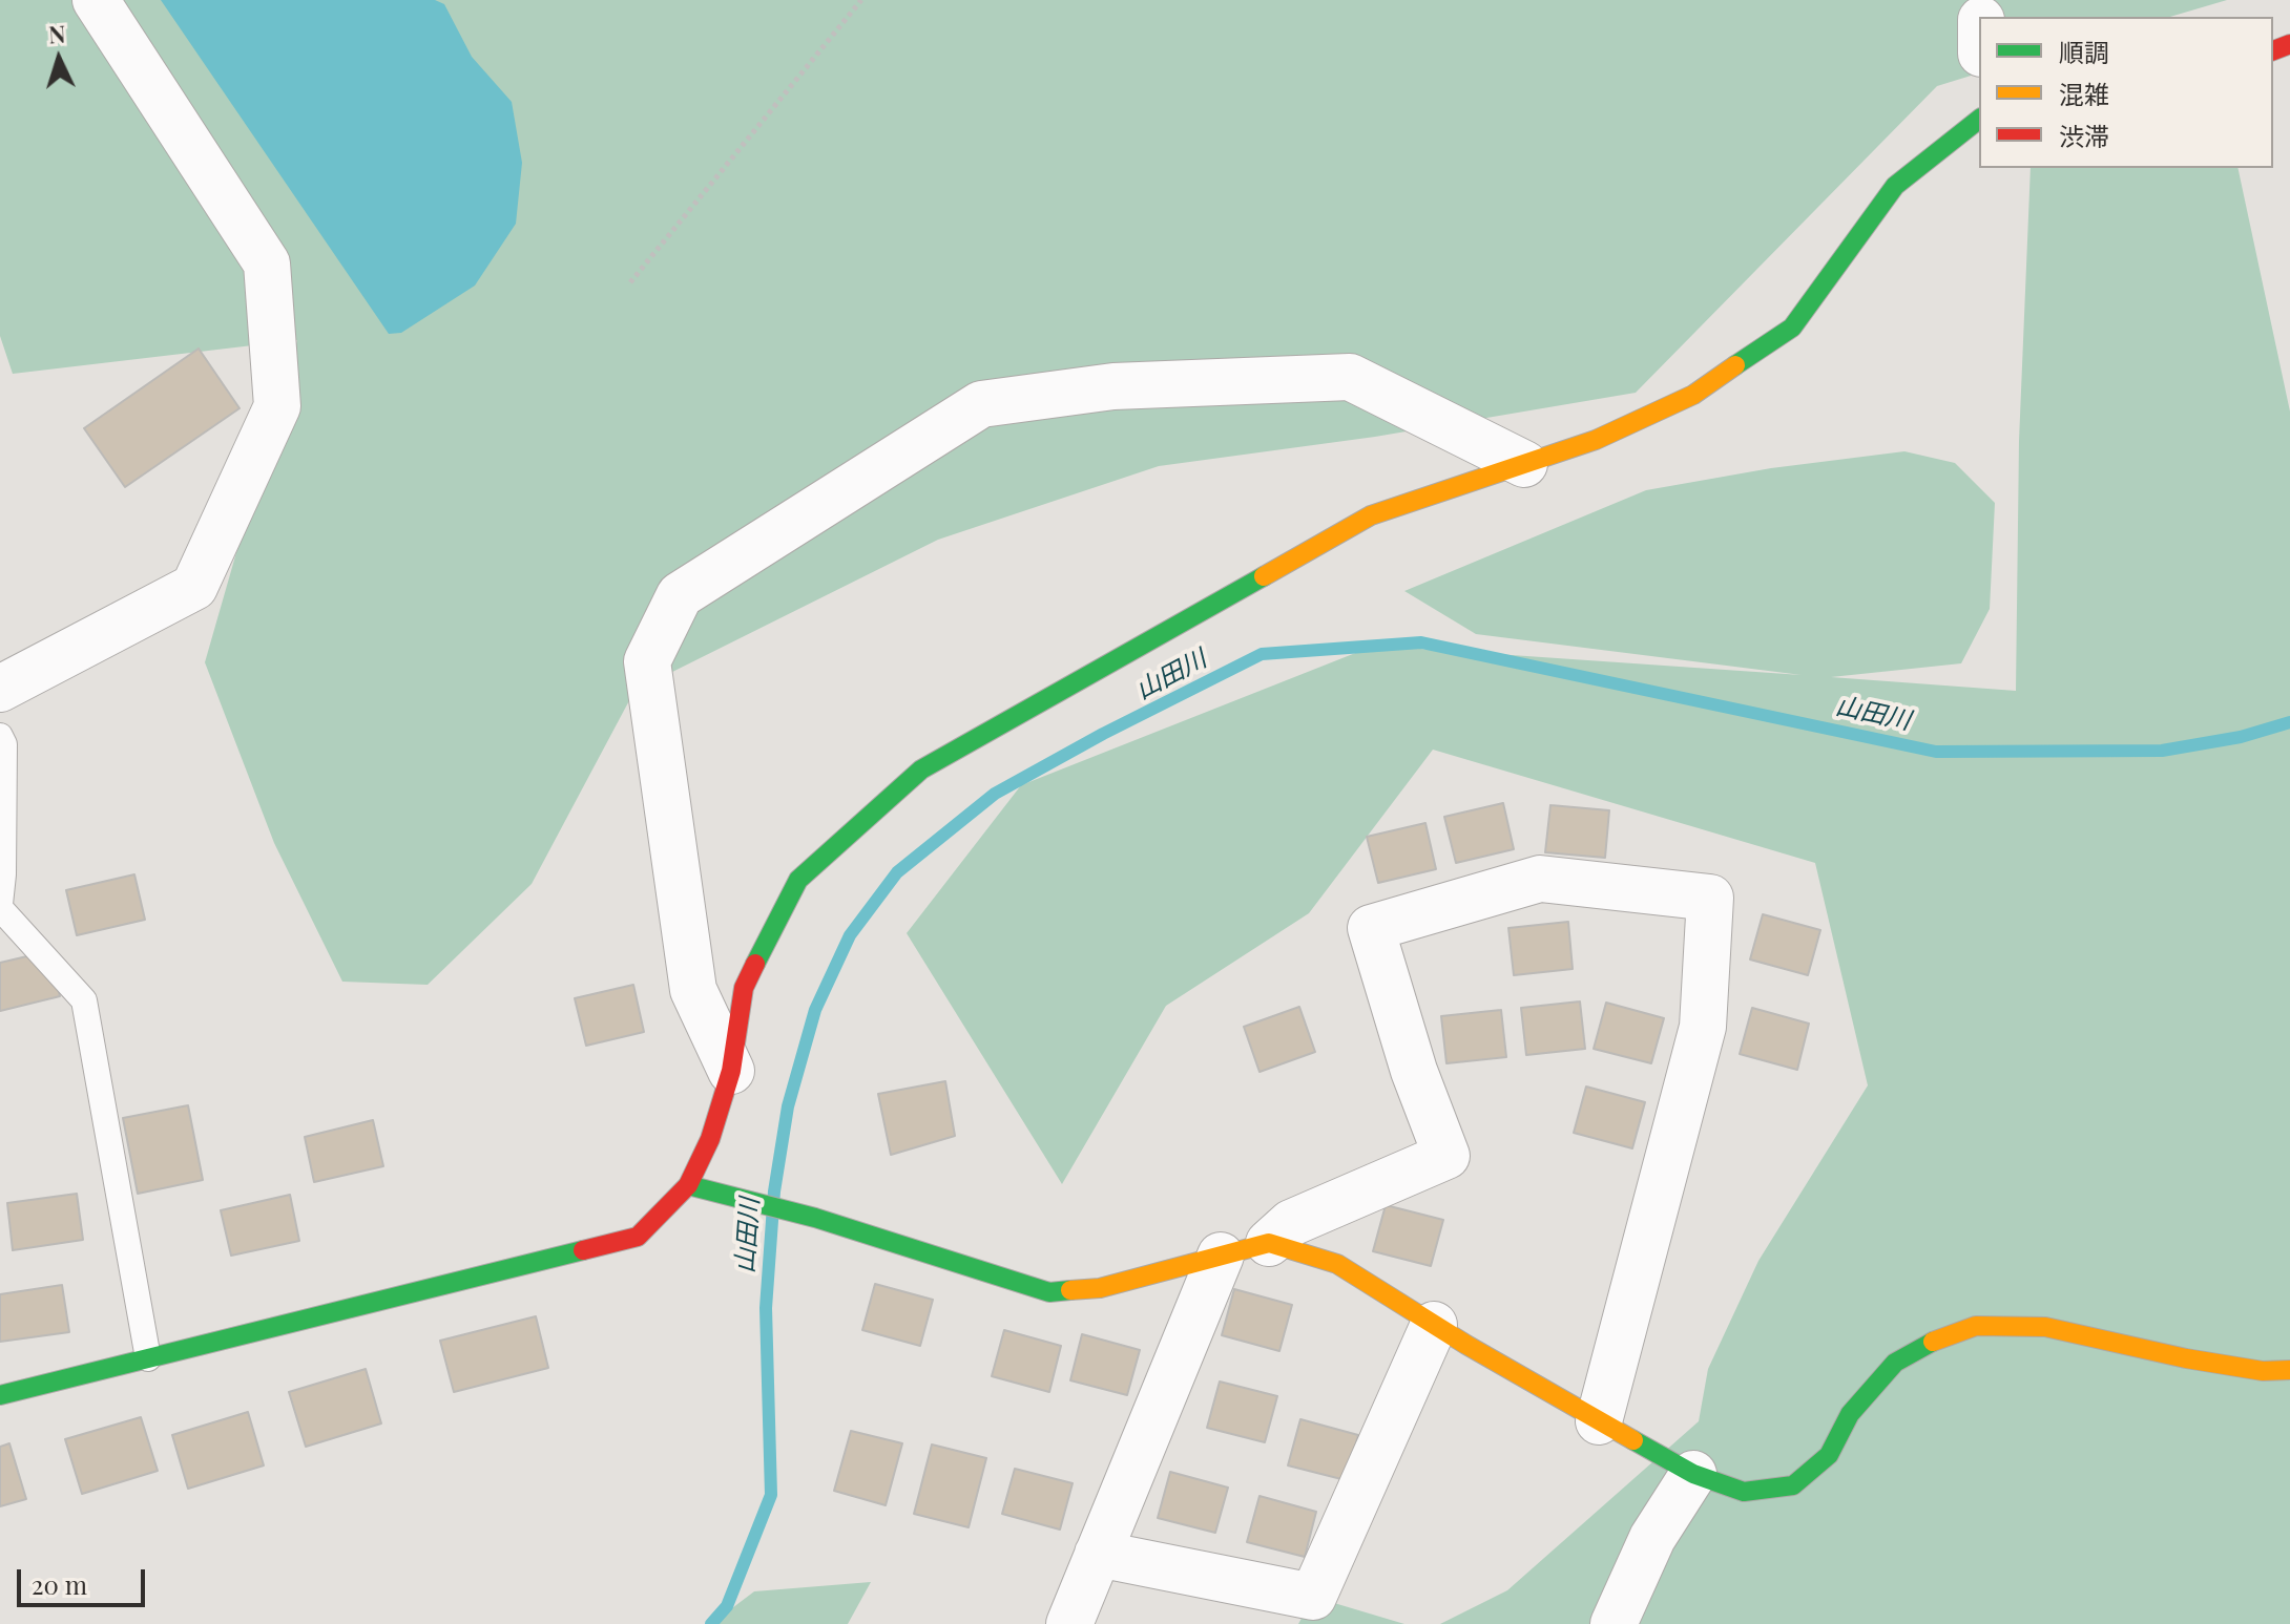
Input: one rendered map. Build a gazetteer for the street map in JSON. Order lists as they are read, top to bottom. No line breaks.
{"water":["山田川"],"legend":["順調","混雑","渋滞"],"scale_bar":"20 m","north":"top"}
